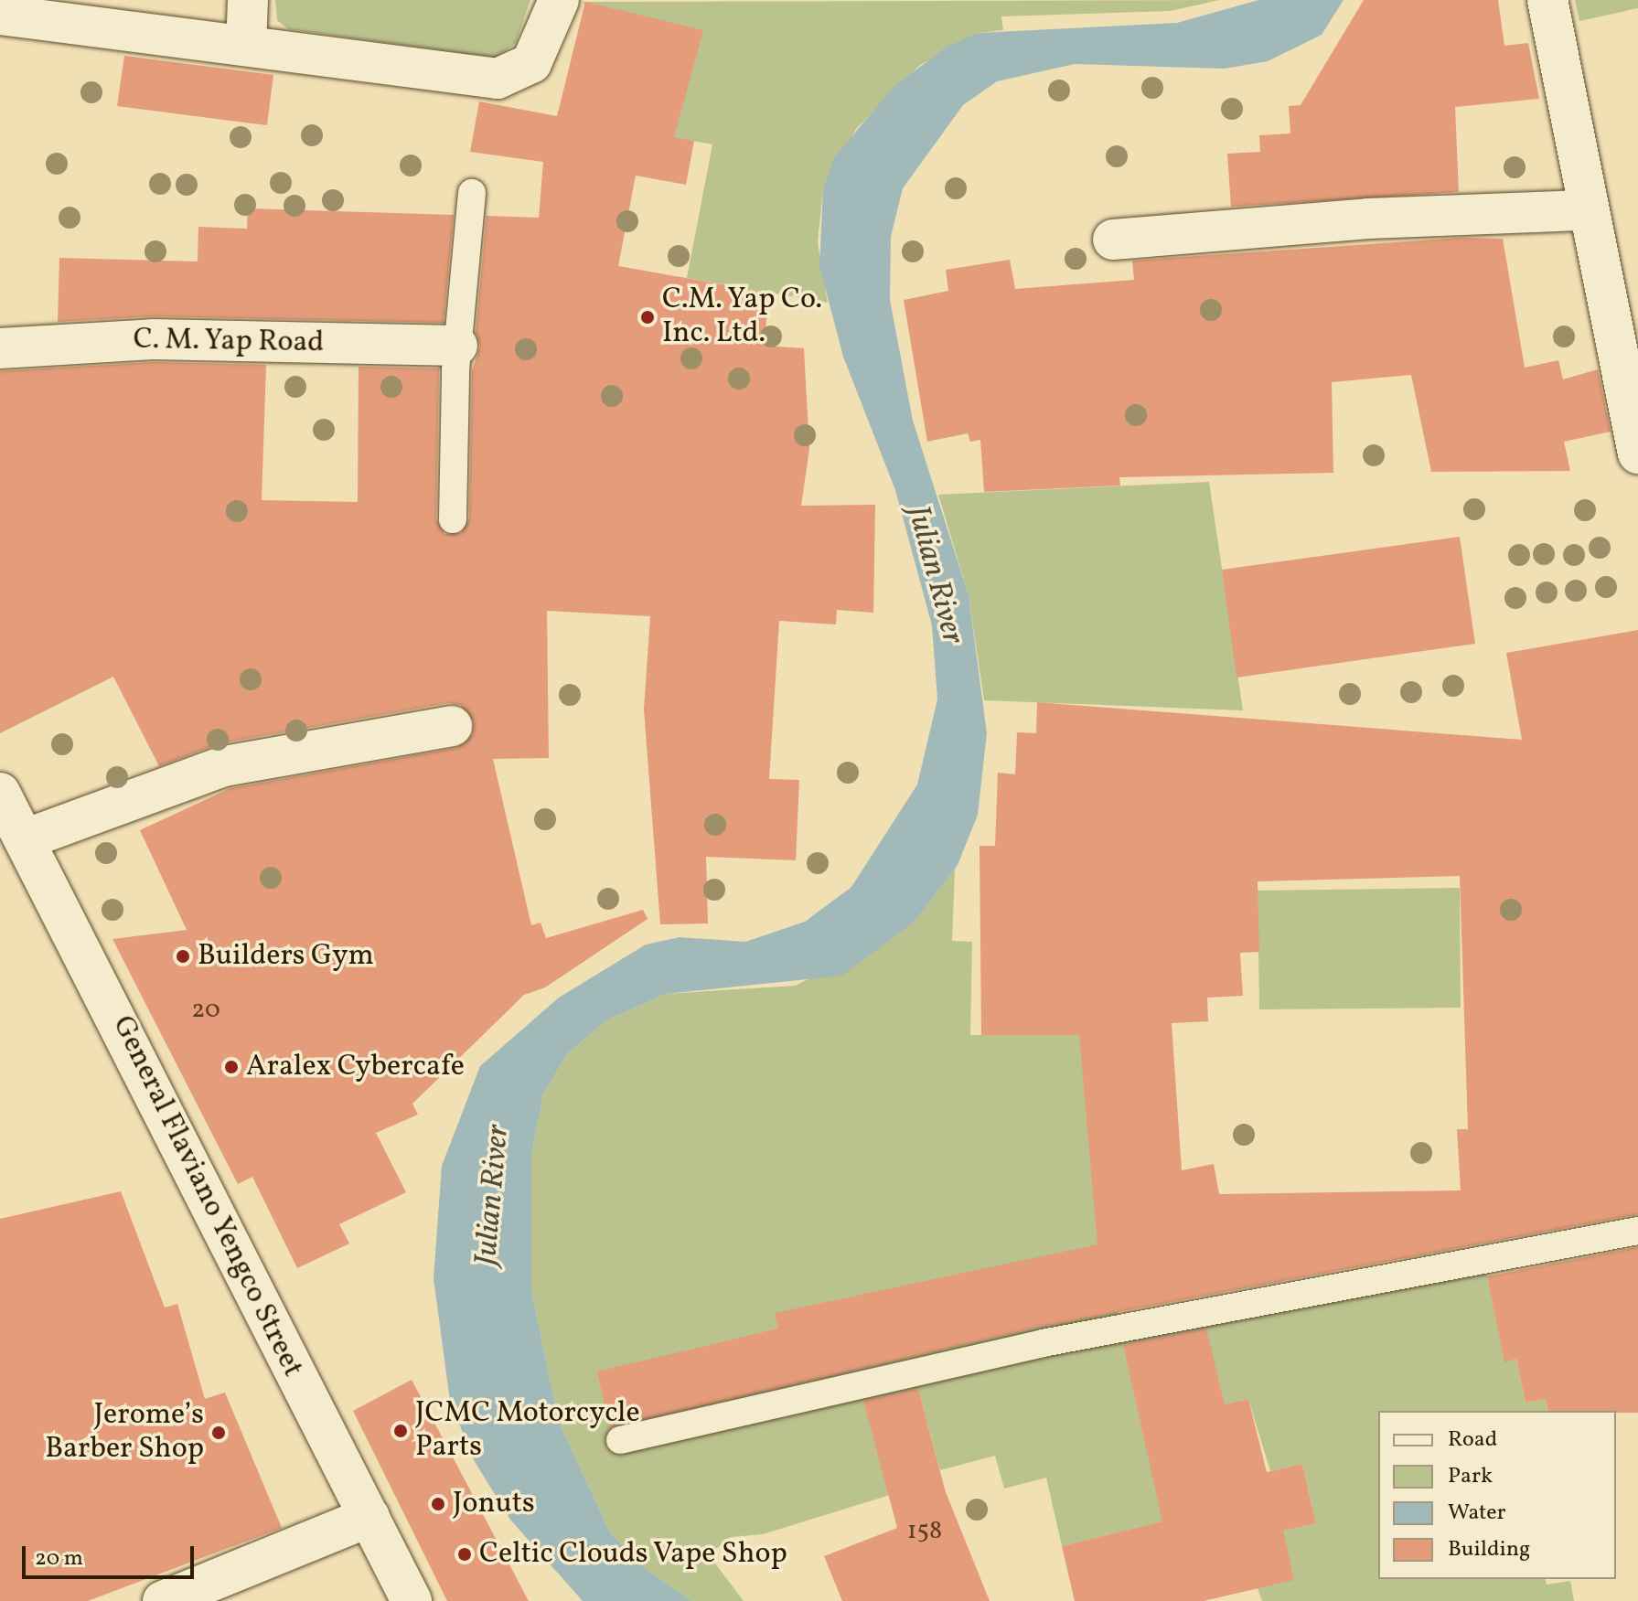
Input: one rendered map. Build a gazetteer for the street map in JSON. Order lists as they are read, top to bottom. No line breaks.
{"streets":{"street":["C. M. Yap Road","General Flaviano Yengco Street"]},"water":["Julian River"],"places":["C.M. Yap Co. Inc. Ltd.","Builders Gym","Aralex Cybercafe","JCMC Motorcycle Parts","Jerome’s Barber Shop","Jonuts","Celtic Clouds Vape Shop"],"house_numbers":["20","158"],"legend":["Road","Park","Water","Building"],"scale_bar":"20 m"}
